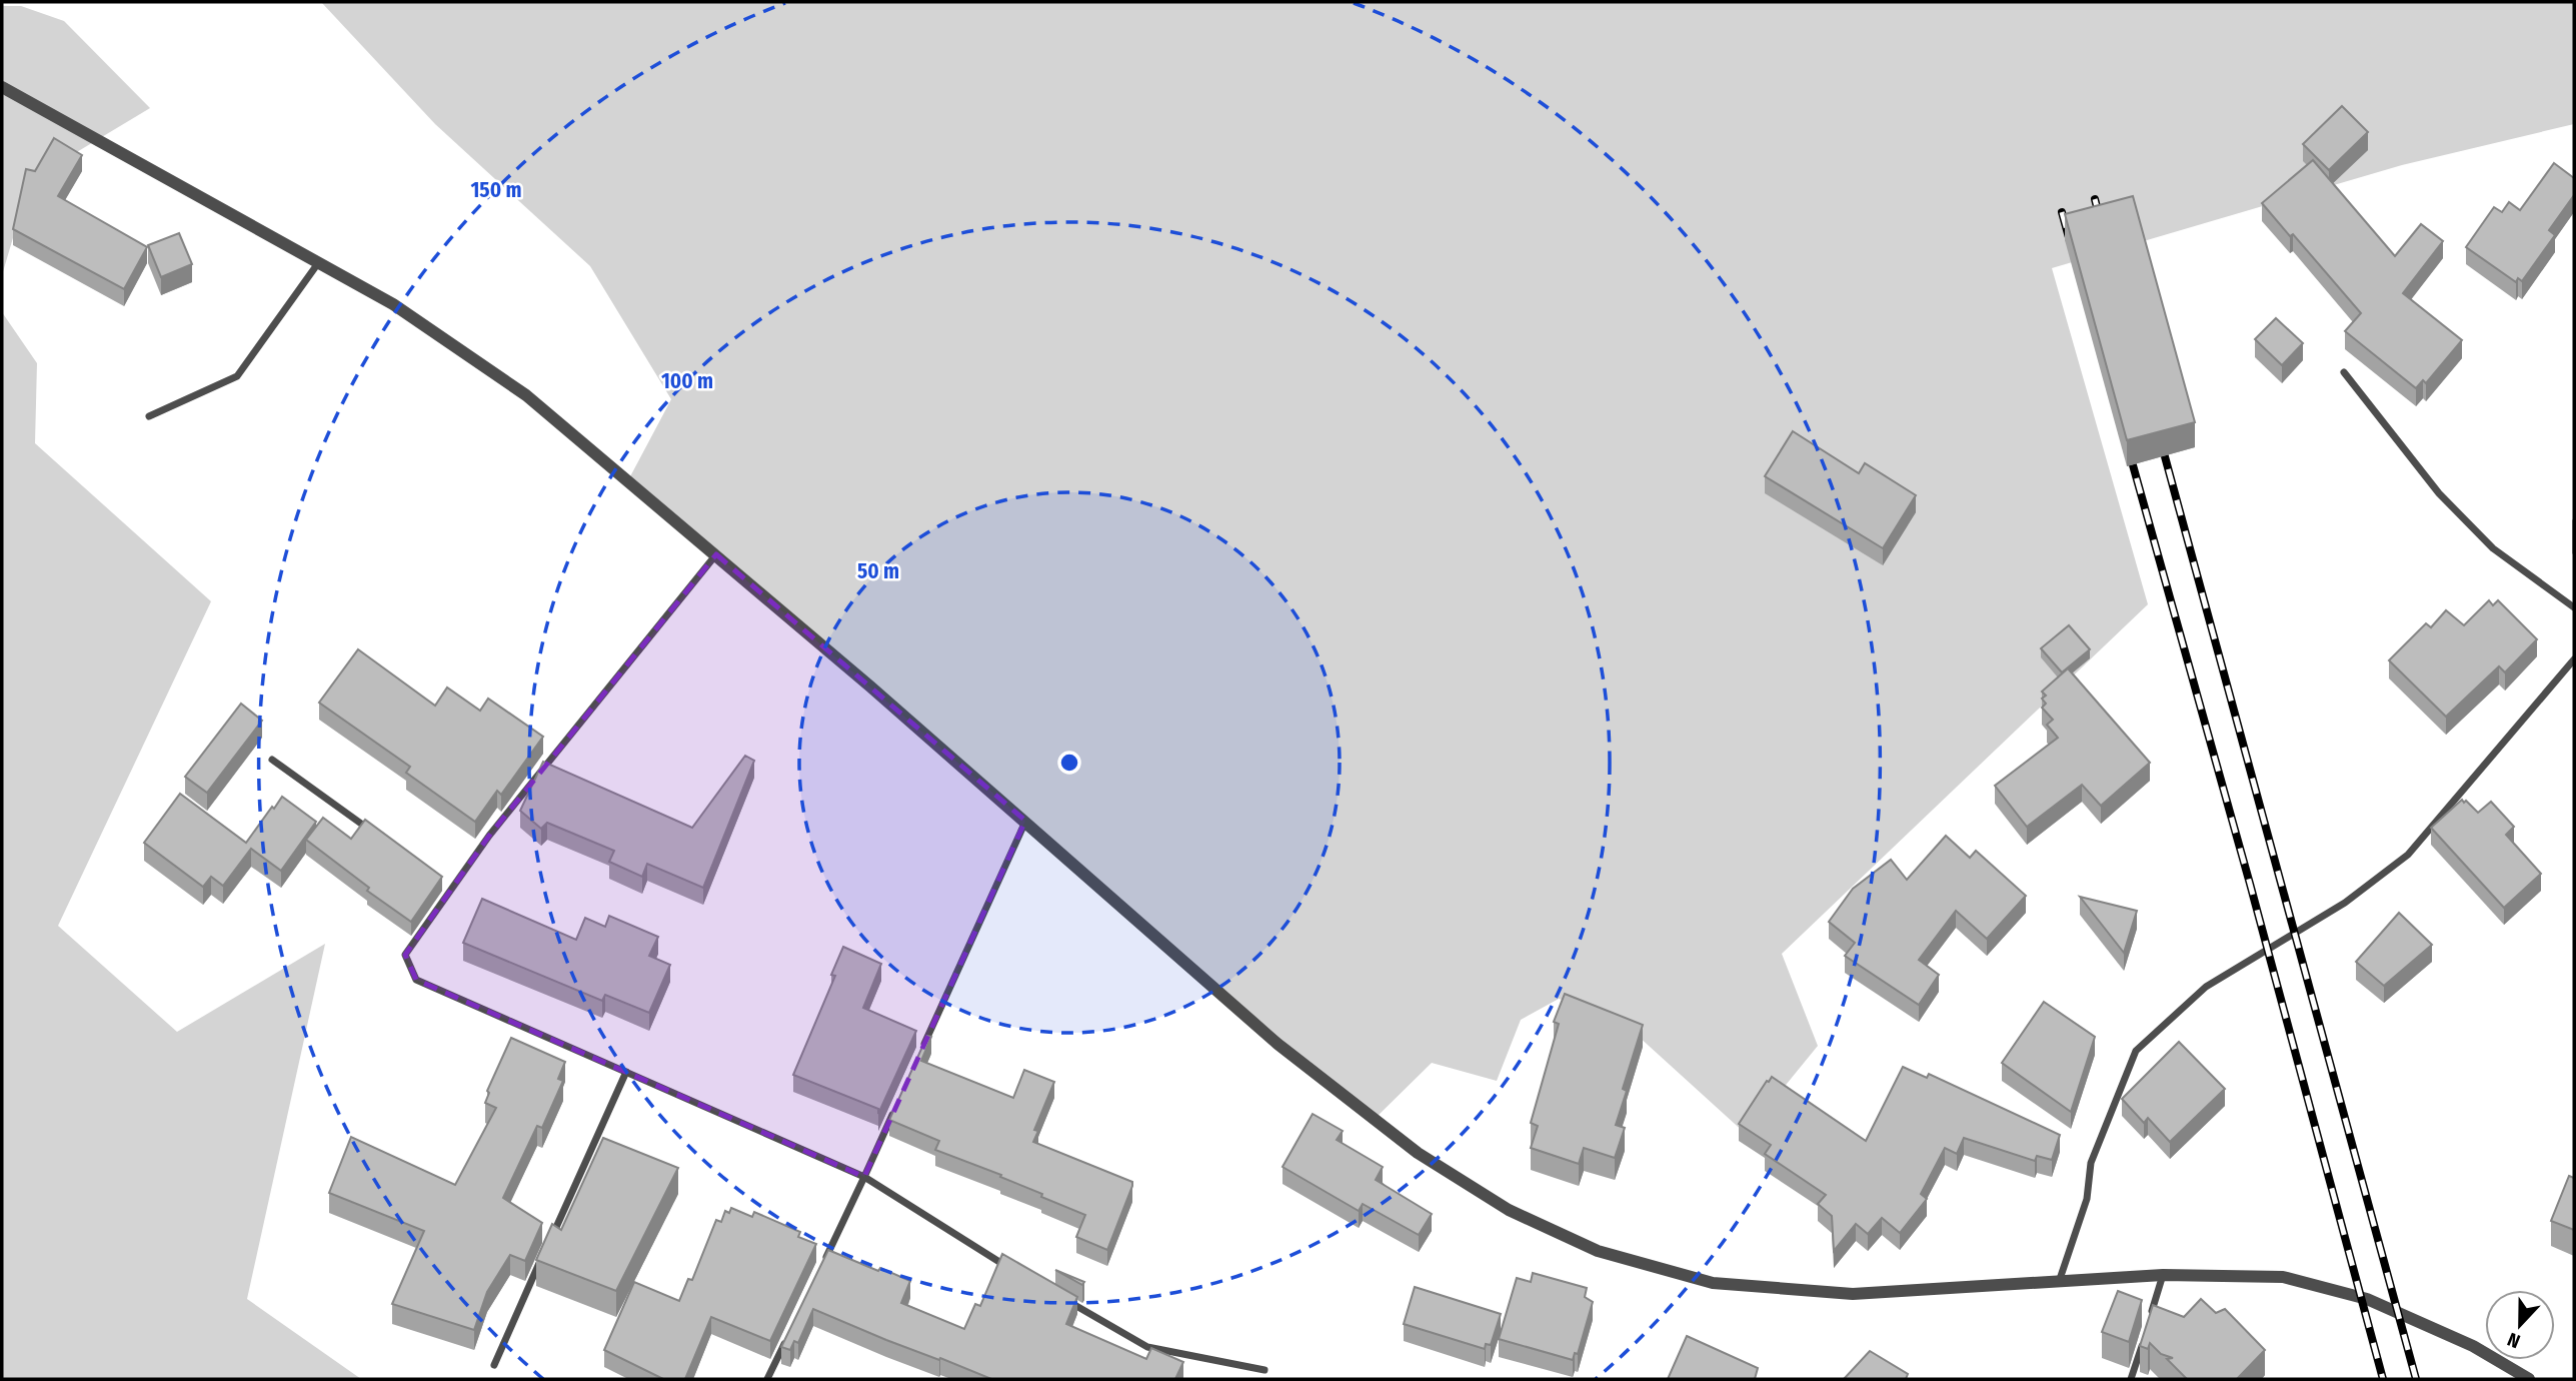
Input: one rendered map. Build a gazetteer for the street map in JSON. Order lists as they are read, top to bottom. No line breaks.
{"north":"bottom","rings":["150 m","100 m","50 m"]}
